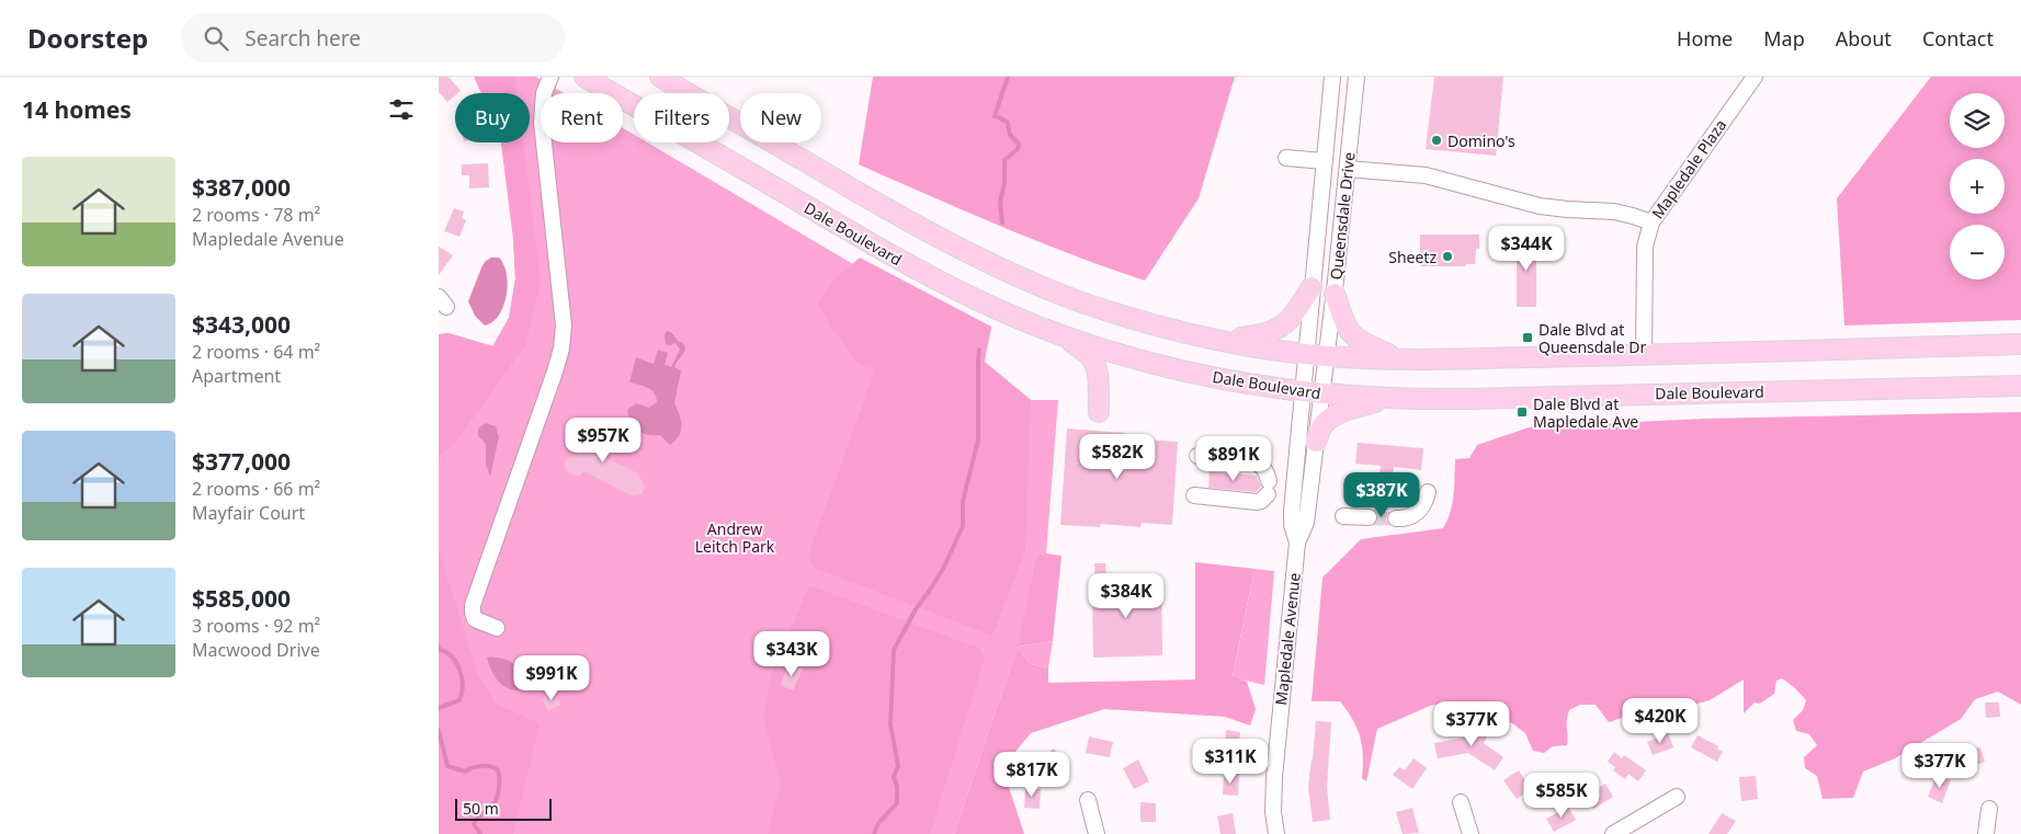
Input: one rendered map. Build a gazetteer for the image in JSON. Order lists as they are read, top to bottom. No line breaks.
{"streets":{"main road":["Dale Boulevard"],"street":["Mapledale Plaza","Queensdale Drive","Mapledale Avenue"]},"crossings":[["Mapledale Plaza","Queensdale Drive"],["Queensdale Drive","Mapledale Avenue"],["Dale Boulevard","Mapledale Avenue"]],"parks":["Andrew Leitch Park"],"places":{"other":["Domino's","Sheetz"],"transit":["Dale Blvd at Queensdale Dr","Dale Blvd at Mapledale Ave"]},"scale_bar":"50 m","page":{"header":"Doorstep","search":"Search here","nav":["Home","Map","About","Contact"],"heading":"14 homes","map_buttons":["+","−"],"chip":["Buy","Rent","Filters","New"],"list":[{"name":"$387,000","note":"2 rooms · 78 m² · Mapledale Avenue"},{"name":"$343,000","note":"2 rooms · 64 m² · Apartment"},{"name":"$377,000","note":"2 rooms · 66 m² · Mayfair Court"},{"name":"$585,000","note":"3 rooms · 92 m² · Macwood Drive"}],"price":["$344K","$957K","$582K","$891K","$387K","$384K","$343K","$991K","$420K","$377K","$311K","$377K","$817K","$585K"],"scale":"50 m"}}
